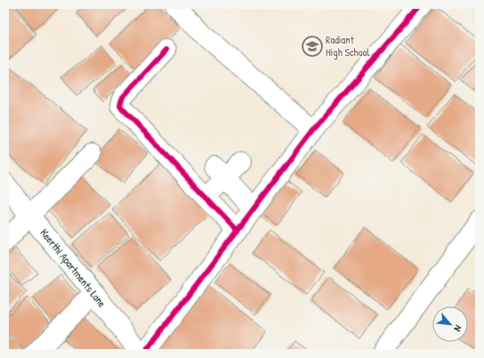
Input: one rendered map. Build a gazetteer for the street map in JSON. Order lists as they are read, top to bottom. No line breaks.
{"streets":{"street":["Keerthi Apartments Lane"]},"places":{"school or university":["Radiant High School"]},"north":"bottom right"}
